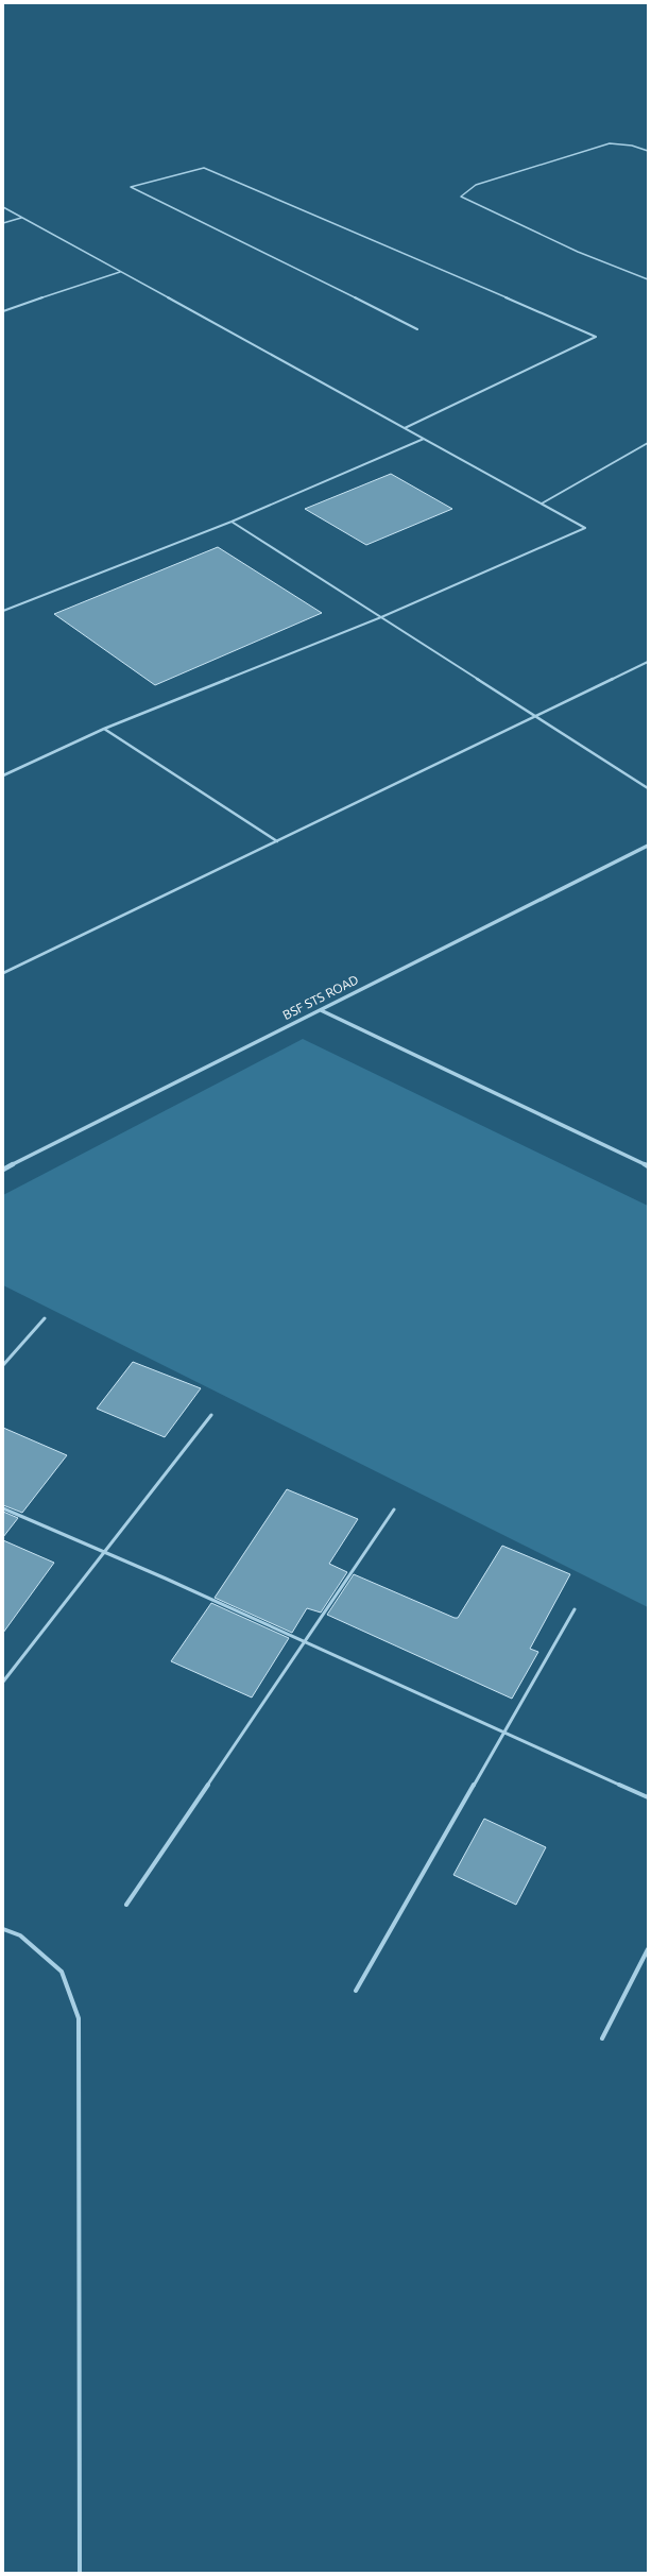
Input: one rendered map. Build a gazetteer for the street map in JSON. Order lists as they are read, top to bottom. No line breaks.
{"streets":{"street":["BSF STS ROAD"]}}
